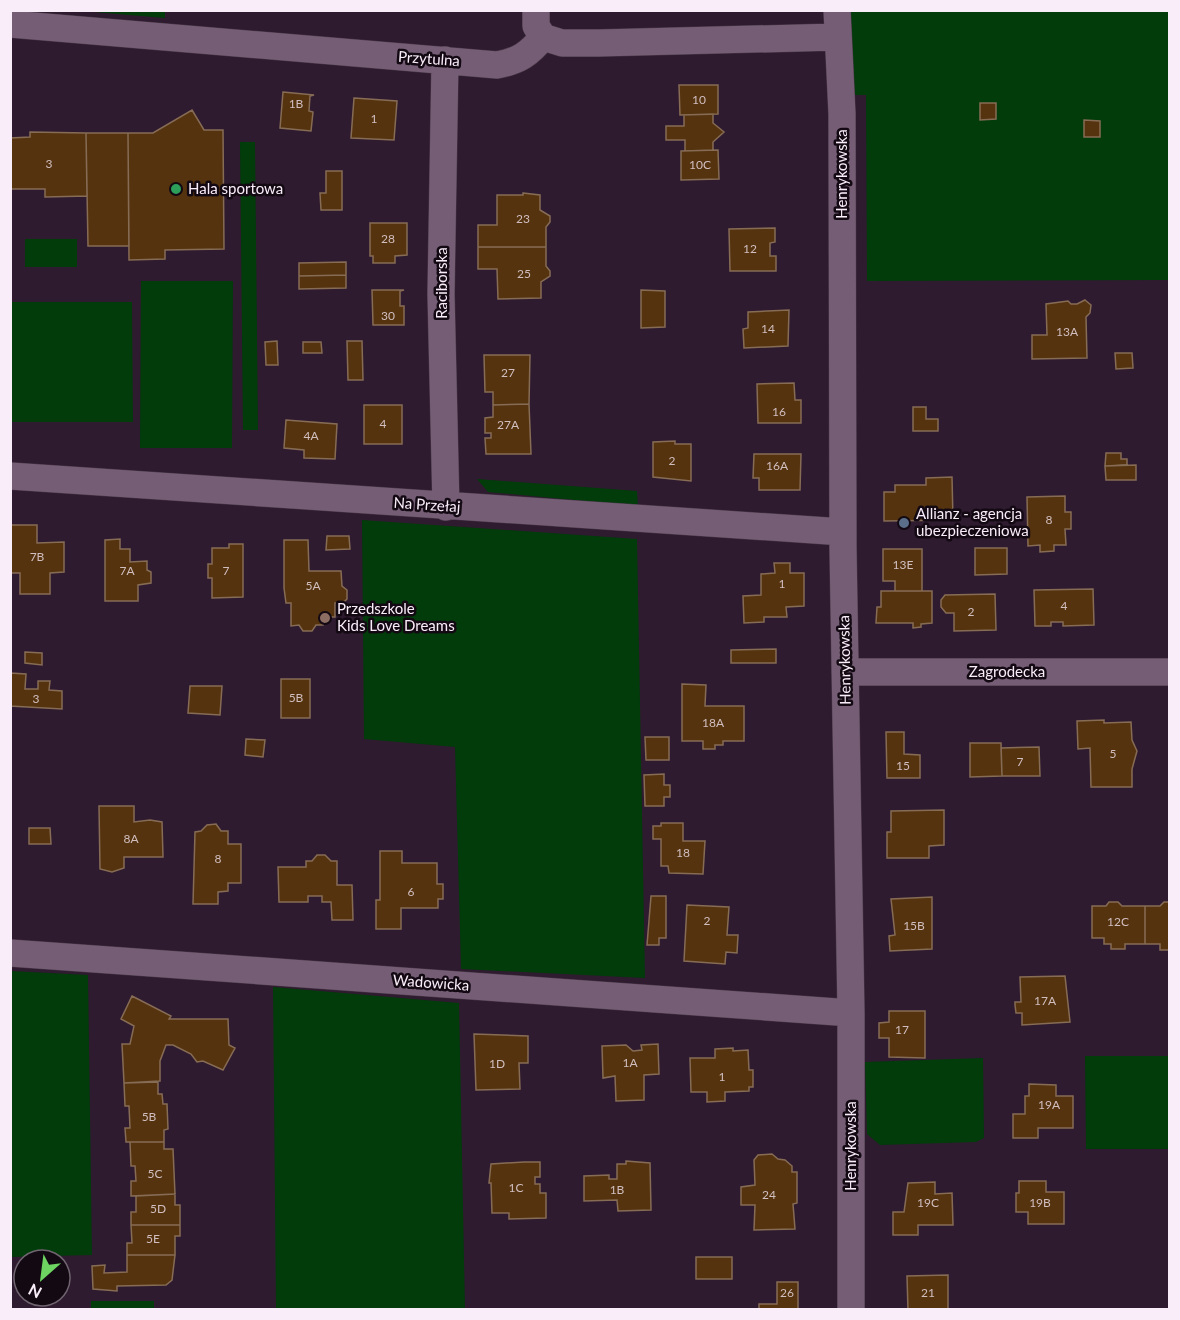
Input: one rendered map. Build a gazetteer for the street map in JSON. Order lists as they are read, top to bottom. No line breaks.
{"streets":{"street":["Przytulna","Henrykowska","Raciborska","Na Przełaj","Zagrodecka","Wadowicka"]},"crossings":[["Przytulna","Raciborska"],["Henrykowska","Na Przełaj"],["Henrykowska","Zagrodecka"],["Henrykowska","Wadowicka"],["Raciborska","Na Przełaj"]],"places":["Hala sportowa","Allianz - agencja ubezpieczeniowa","Przedszkole Kids Love Dreams"],"house_numbers":["10","1B","1","3","10C","23","28","12","25","30","14","13A","27","16","4","27A","4A","2","16A","8","7B","13E","7A","7","1","5A","4","2","5B","3","18A","5","7","15","8A","18","8","6","2","12C","15B","17A","17","1A","1D","1","19A","5B","5C","1C","1B","24","19C","19B","5D","5E","26","21"],"north":"bottom left"}
